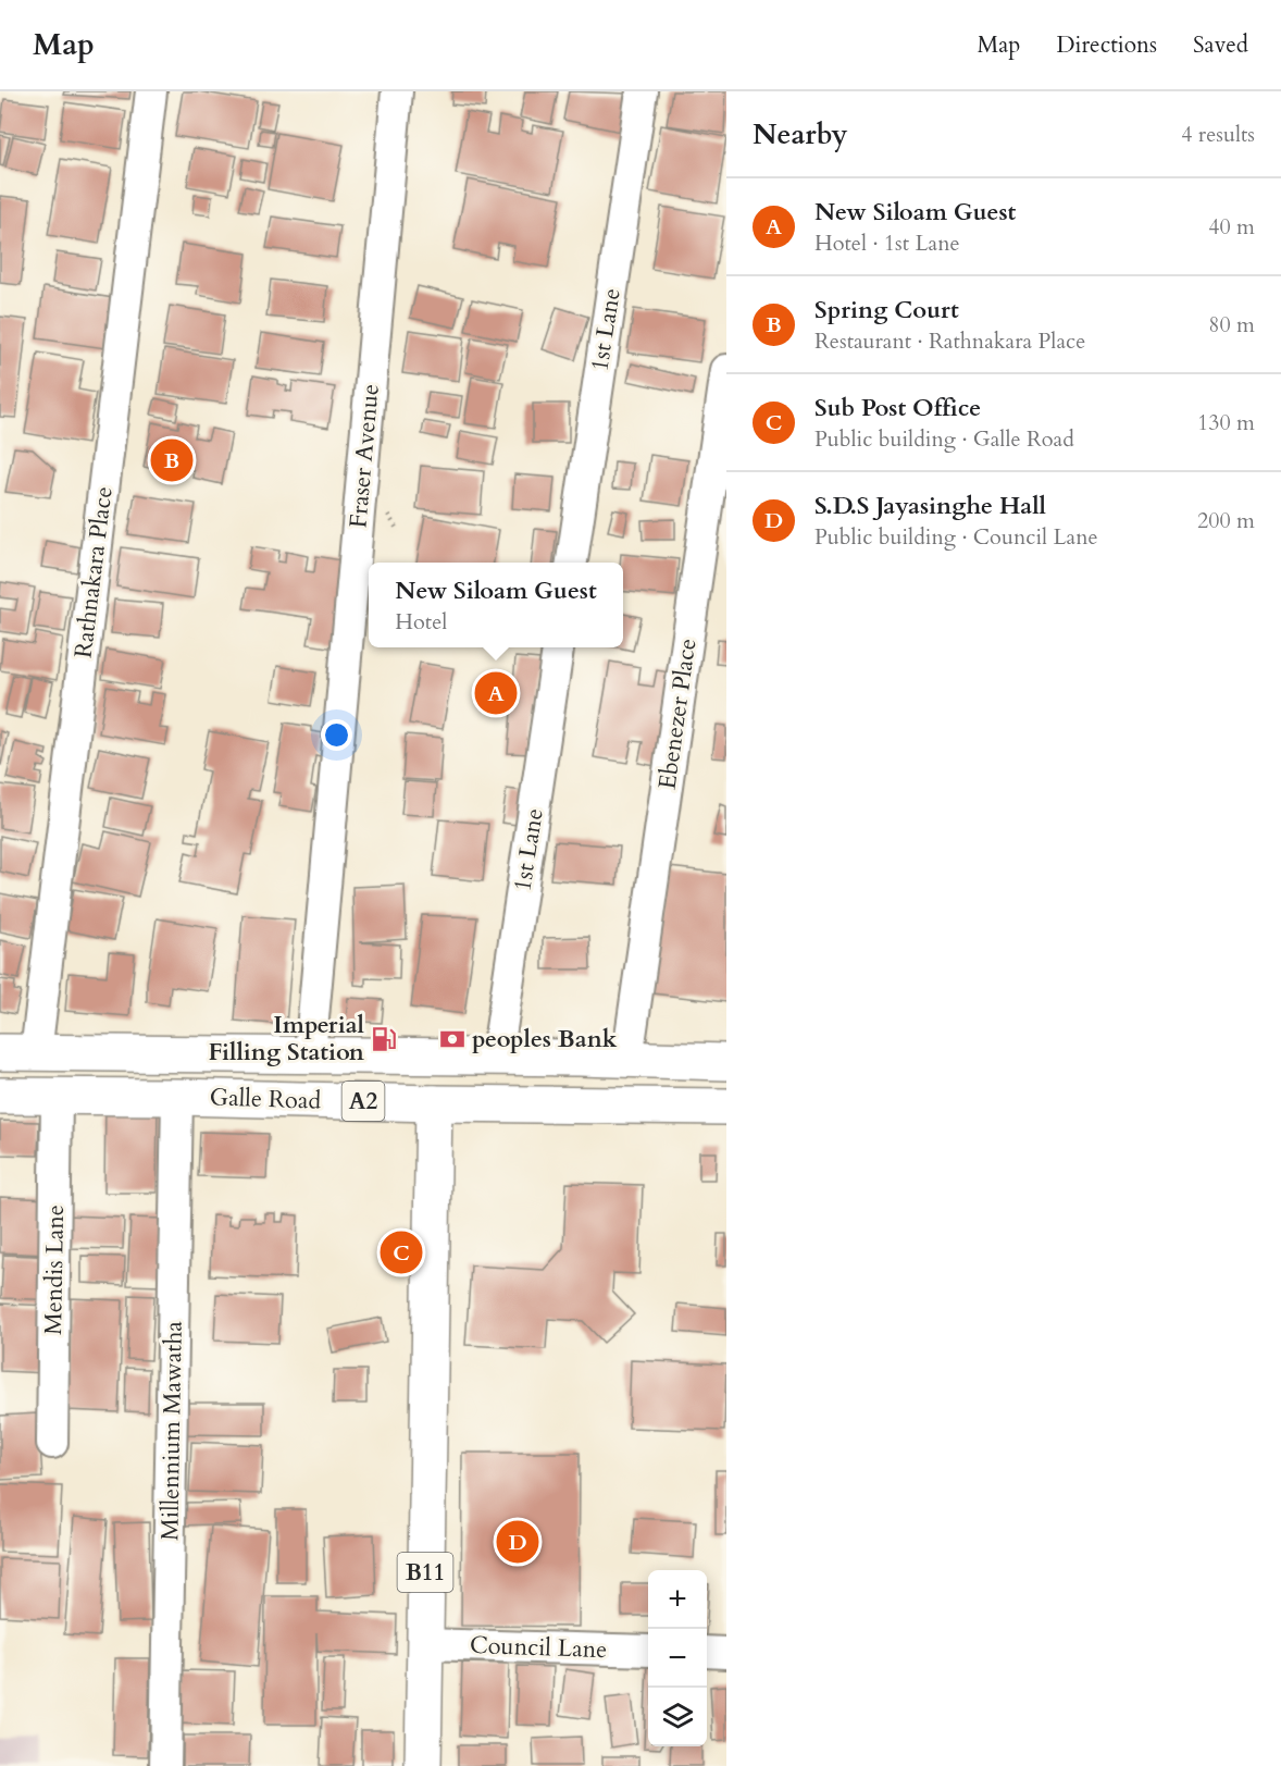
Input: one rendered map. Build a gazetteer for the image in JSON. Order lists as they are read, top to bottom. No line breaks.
{"streets":{"main road":["Galle Road","A2","B11"],"street":["1st Lane","Fraser Avenue","Rathnakara Place","Ebenezer Place","Mendis Lane","Millennium Mawatha","Council Lane"]},"crossings":[["1st Lane","Galle Road"],["Fraser Avenue","Galle Road"],["Rathnakara Place","Galle Road"],["Ebenezer Place","Galle Road"],["Galle Road","Mendis Lane"],["Galle Road","Millennium Mawatha"],["Galle Road","B11"],["B11","Council Lane"]],"places":{"fuel station":["Imperial Filling Station"],"bank":["peoples Bank"]},"page":{"header":"Map","nav":["Map","Directions","Saved"],"heading":["Nearby","4 results"],"list":[{"mark":"A","name":"New Siloam Guest","note":"Hotel · 1st Lane","value":"40 m"},{"mark":"B","name":"Spring Court","note":"Restaurant · Rathnakara Place","value":"80 m"},{"mark":"C","name":"Sub Post Office","note":"Public building · Galle Road","value":"130 m"},{"mark":"D","name":"S.D.S Jayasinghe Hall","note":"Public building · Council Lane","value":"200 m"}],"pins":["B","A","C","D"],"popup":["New Siloam Guest","Hotel"],"map_buttons":["+","−"]}}
